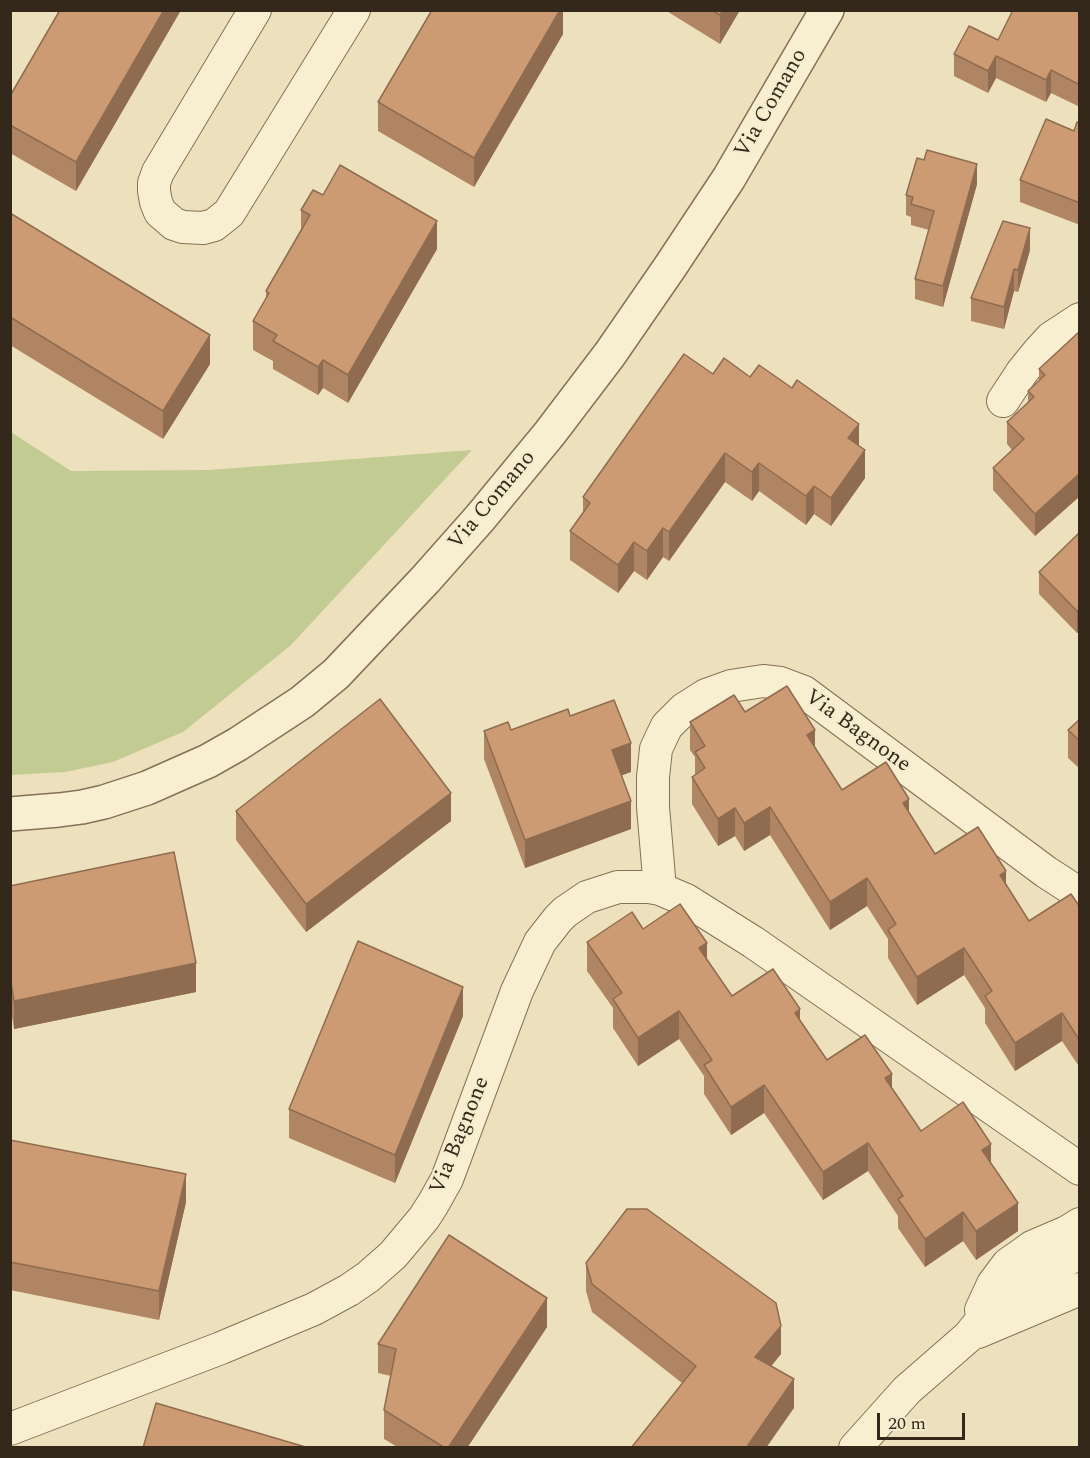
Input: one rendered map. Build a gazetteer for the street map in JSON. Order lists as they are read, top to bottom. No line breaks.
{"streets":{"street":["Via Comano","Via Bagnone"]},"scale_bar":"20 m"}
